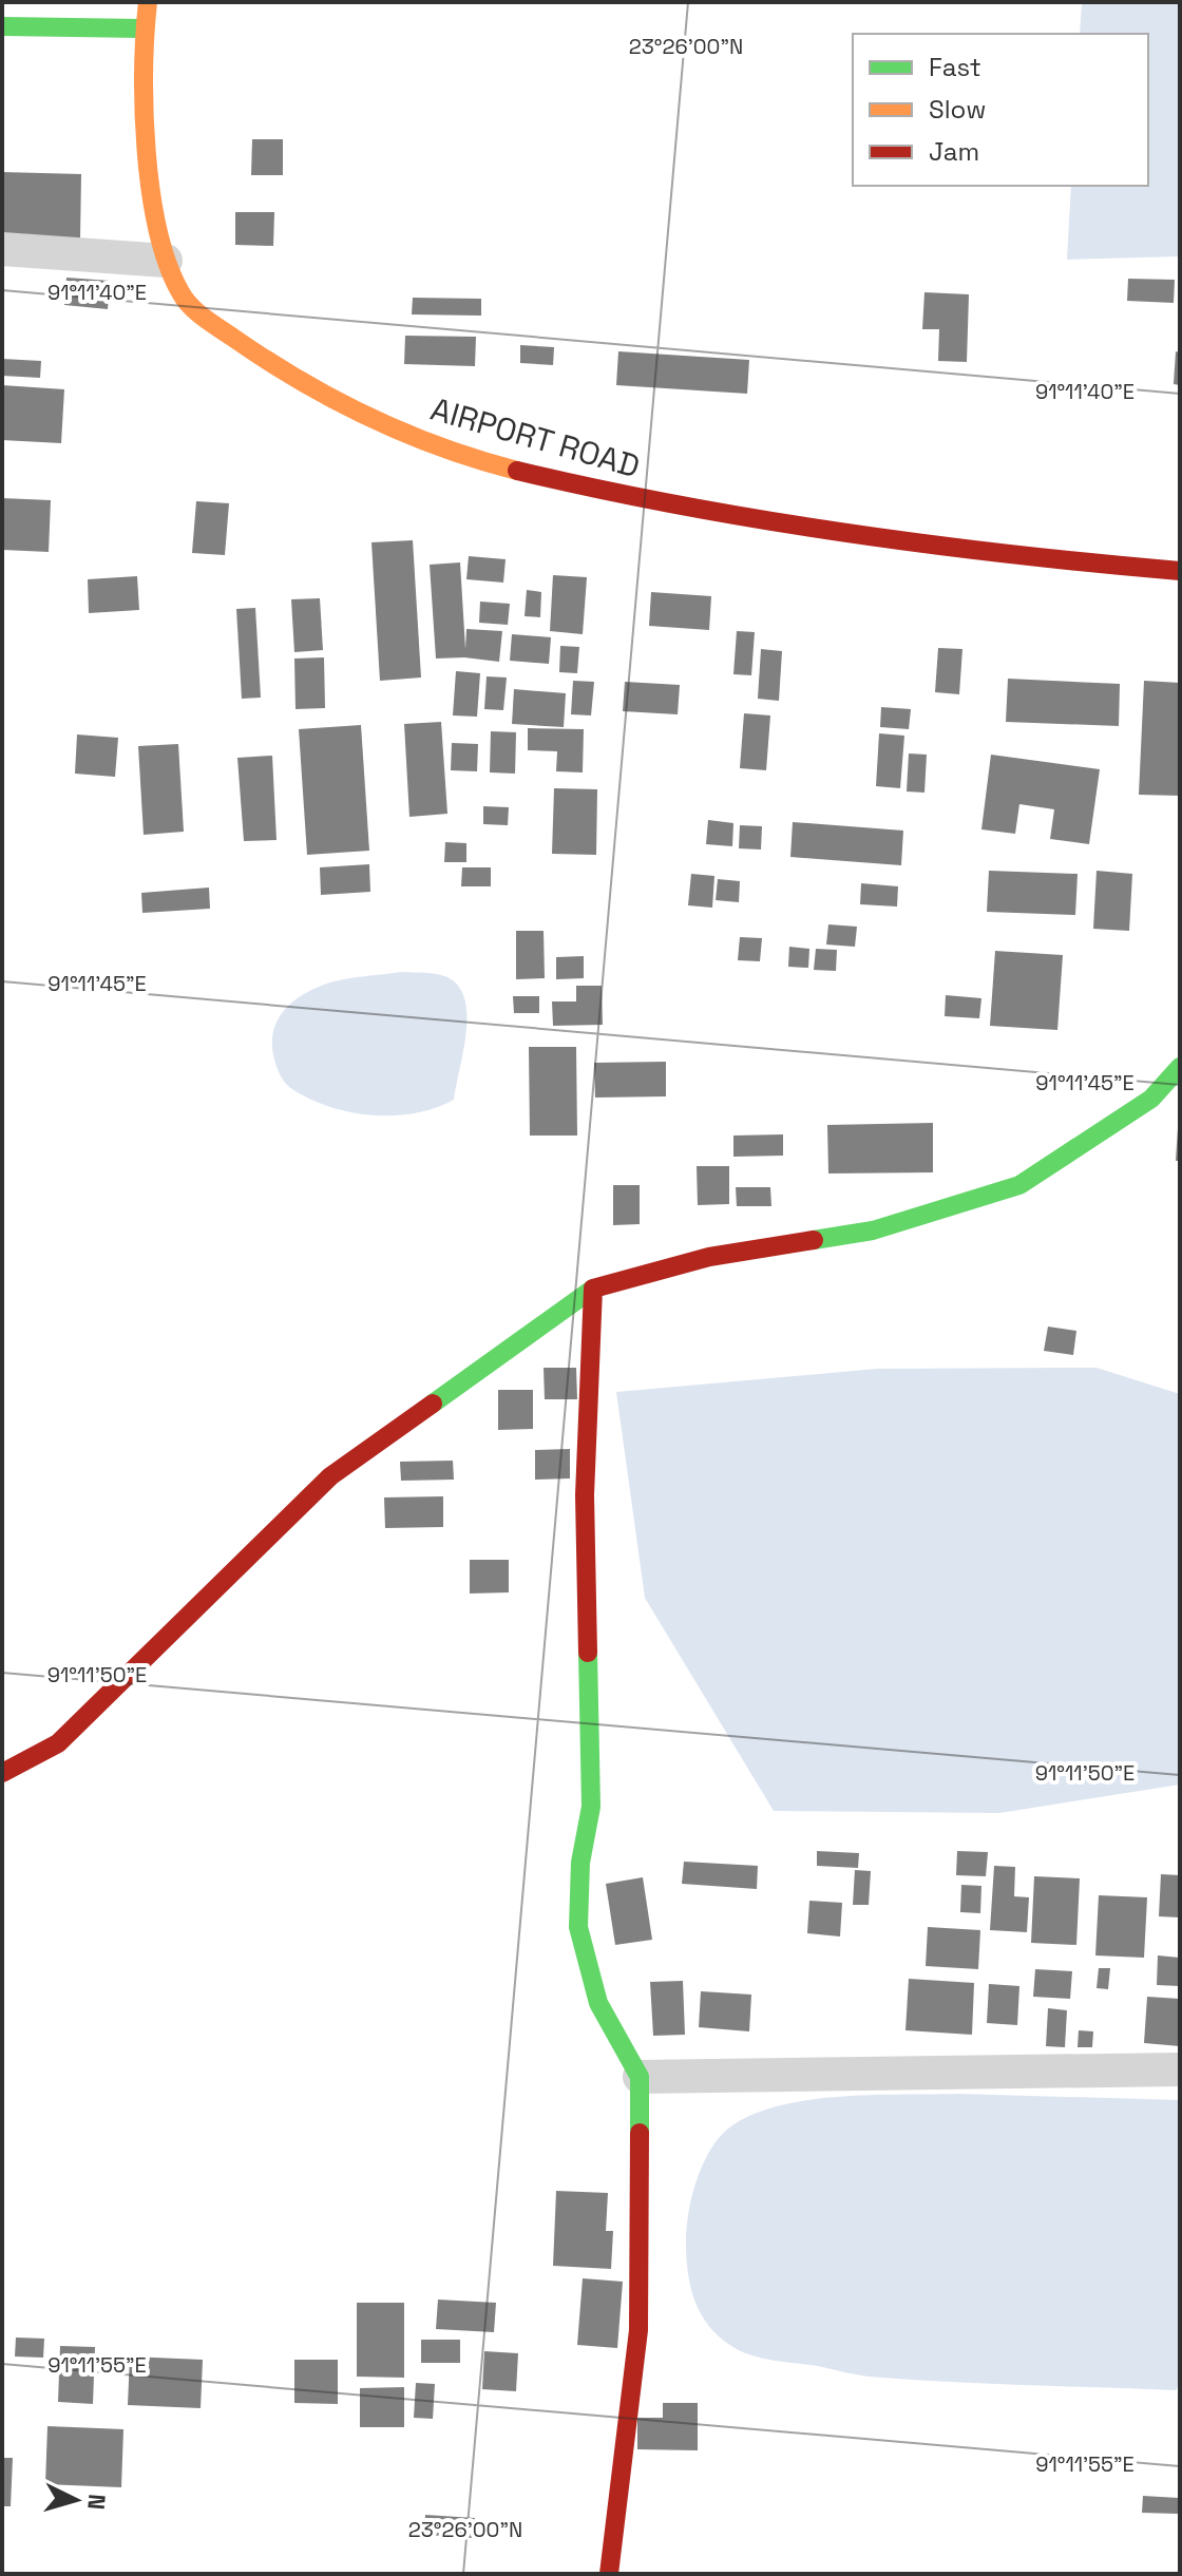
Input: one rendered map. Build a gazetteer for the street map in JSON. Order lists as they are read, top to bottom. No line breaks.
{"streets":{"main road":["AIRPORT ROAD"]},"legend":["Fast","Slow","Jam"],"north":"right","coordinates":["23°26'00\"N","91°11'40\"E","91°11'45\"E","91°11'50\"E","91°11'55\"E"]}
